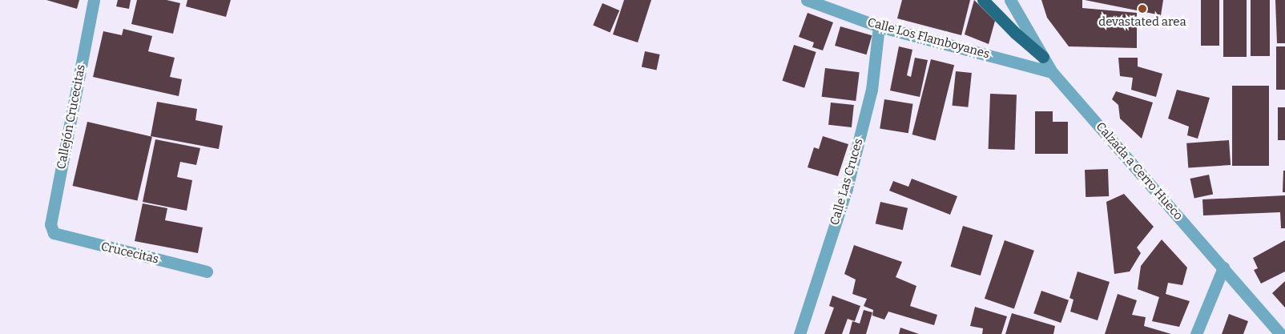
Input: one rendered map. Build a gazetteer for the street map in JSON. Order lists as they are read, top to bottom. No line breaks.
{"streets":{"street":["Calle Los Flamboyanes","Callejón Crucecitas","Calzada a Cerro Hueco","Calle Las Cruces","Crucecitas"]},"crossings":[["Calle Los Flamboyanes","Calzada a Cerro Hueco"],["Calle Los Flamboyanes","Calle Las Cruces"],["Callejón Crucecitas","Crucecitas"]],"places":["devastated area"]}
